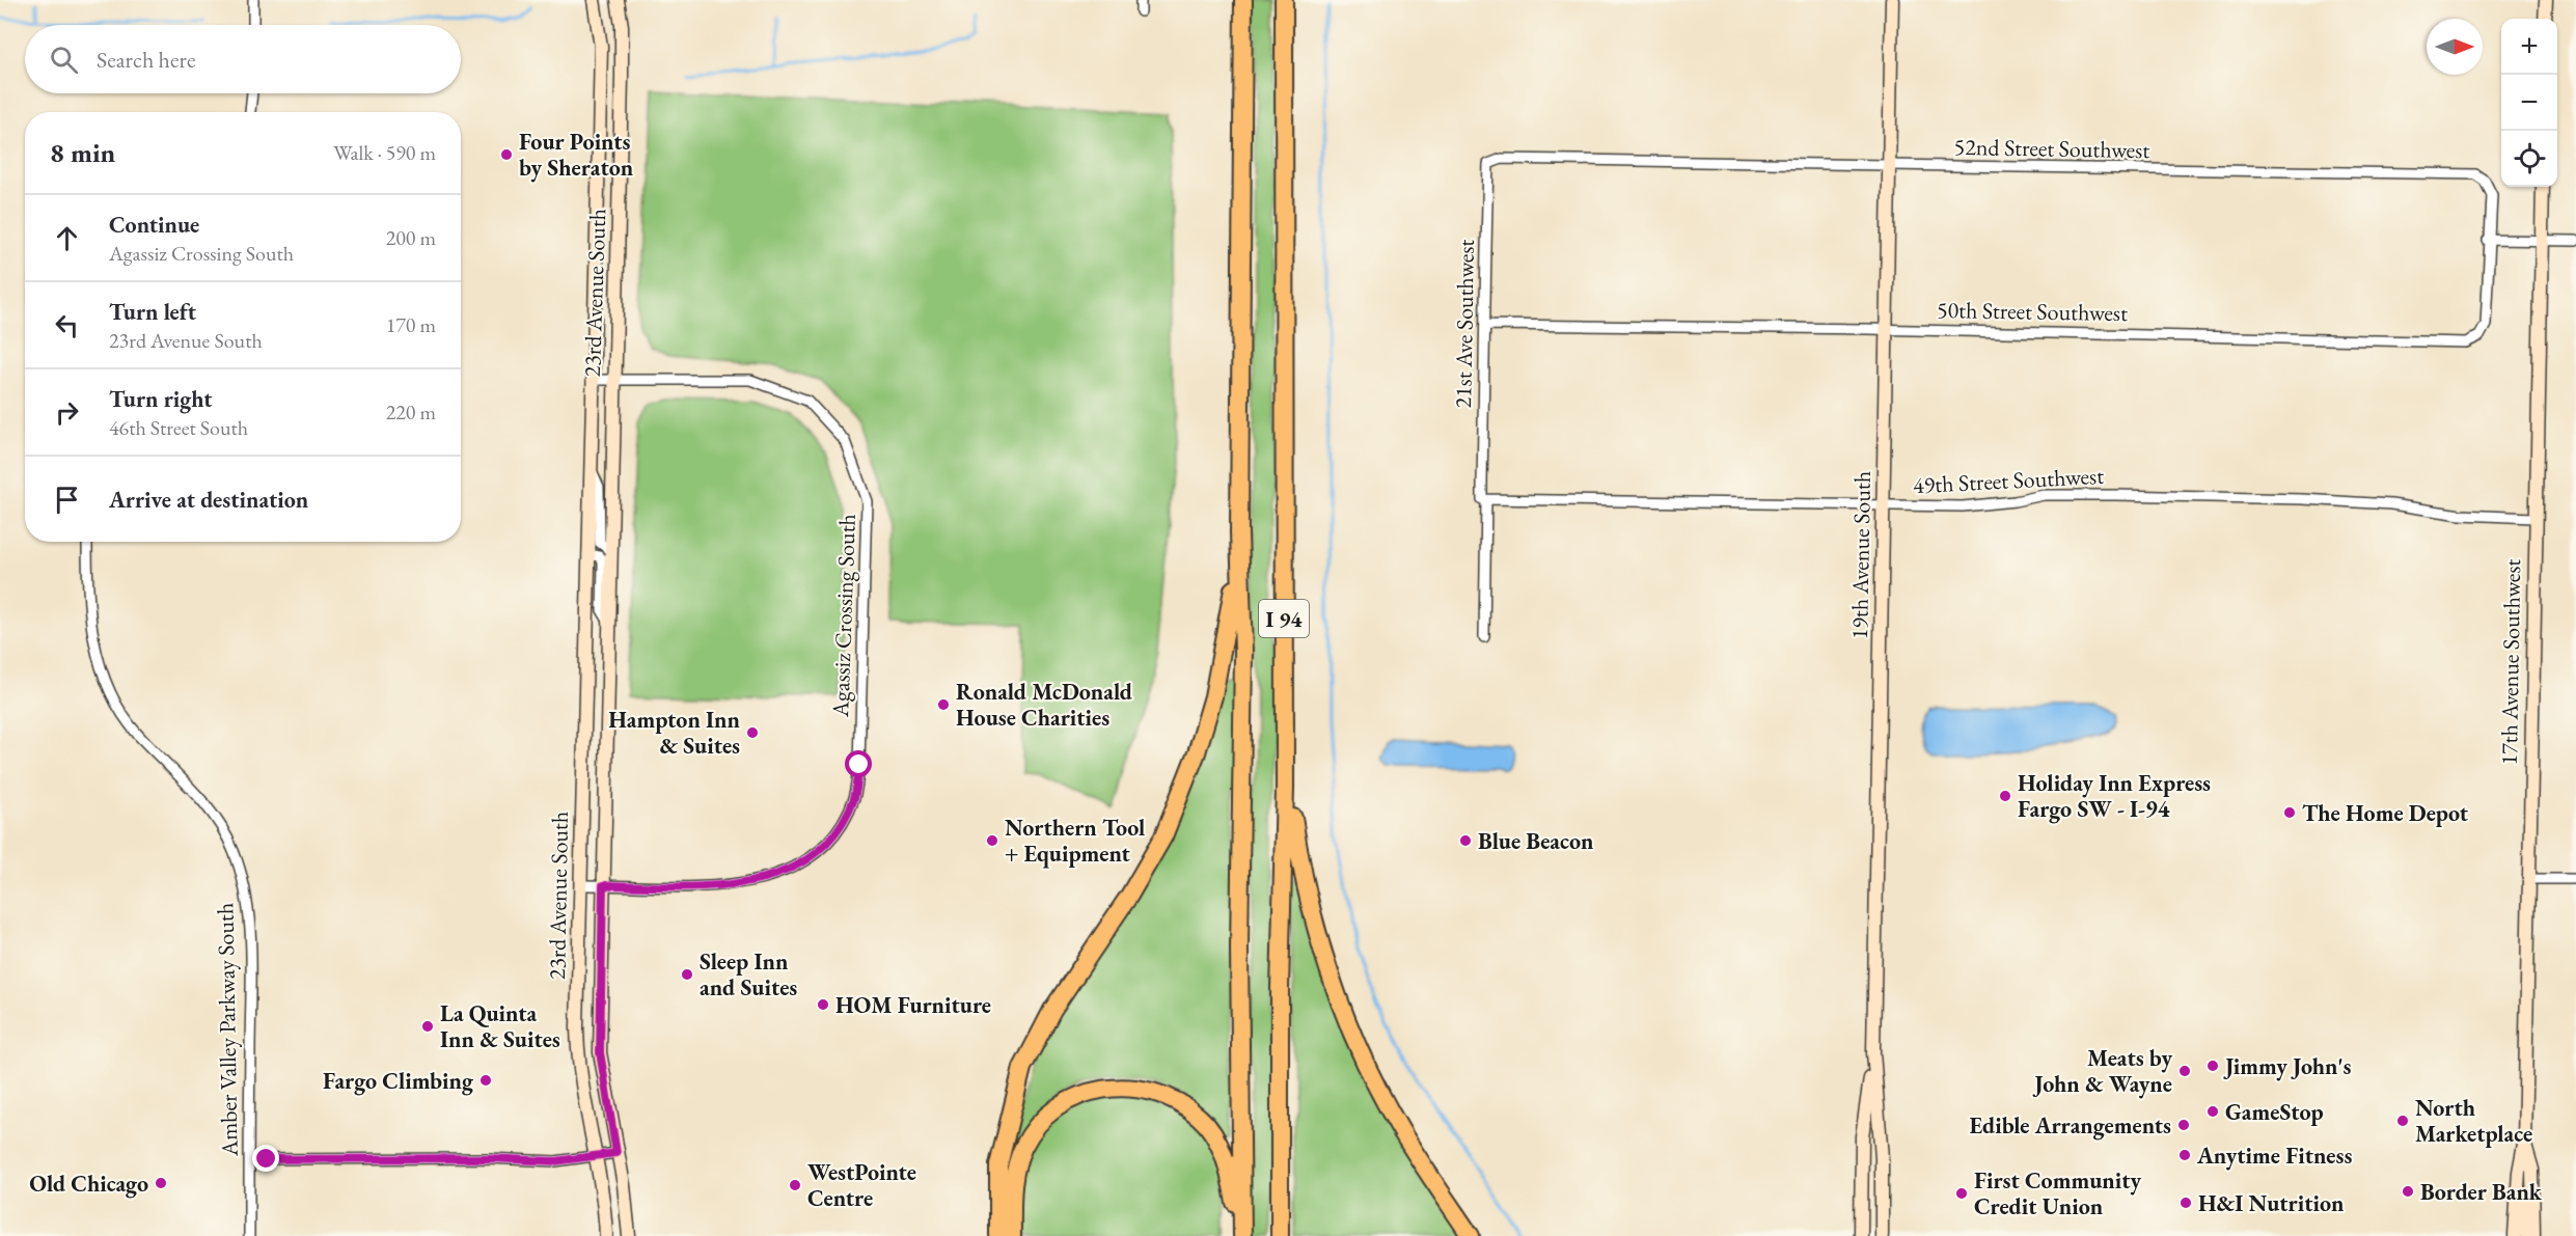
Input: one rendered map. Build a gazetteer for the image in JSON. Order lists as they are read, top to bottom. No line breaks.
{"streets":{"highway":["I 94"],"street":["52nd Street Southwest","23rd Avenue South","50th Street Southwest","21st Ave Southwest","49th Street Southwest","19th Avenue South","Agassiz Crossing South","17th Avenue Southwest","Amber Valley Parkway South"]},"crossings":[["52nd Street Southwest","50th Street Southwest"],["52nd Street Southwest","21st Ave Southwest"],["52nd Street Southwest","19th Avenue South"],["23rd Avenue South","Agassiz Crossing South"],["50th Street Southwest","21st Ave Southwest"],["50th Street Southwest","19th Avenue South"],["21st Ave Southwest","49th Street Southwest"],["49th Street Southwest","19th Avenue South"],["49th Street Southwest","17th Avenue Southwest"]],"places":["Four Points by Sheraton","Ronald McDonald House Charities","Hampton Inn & Suites","Holiday Inn Express Fargo SW - I-94","The Home Depot","Northern Tool + Equipment","Blue Beacon","Sleep Inn and Suites","HOM Furniture","La Quinta Inn & Suites","Jimmy John's","Meats by John & Wayne","Fargo Climbing","GameStop","North Marketplace","Edible Arrangements","Anytime Fitness","Old Chicago","WestPointe Centre","Border Bank","First Community Credit Union","H&I Nutrition"],"north":"right","page":{"map_buttons":["+","−"],"search":"Search here","heading":["8 min","Walk · 590 m"],"list":[["Continue","Agassiz Crossing South","200 m"],["Turn left","23rd Avenue South","170 m"],["Turn right","46th Street South","220 m"],"Arrive at destination"]}}
